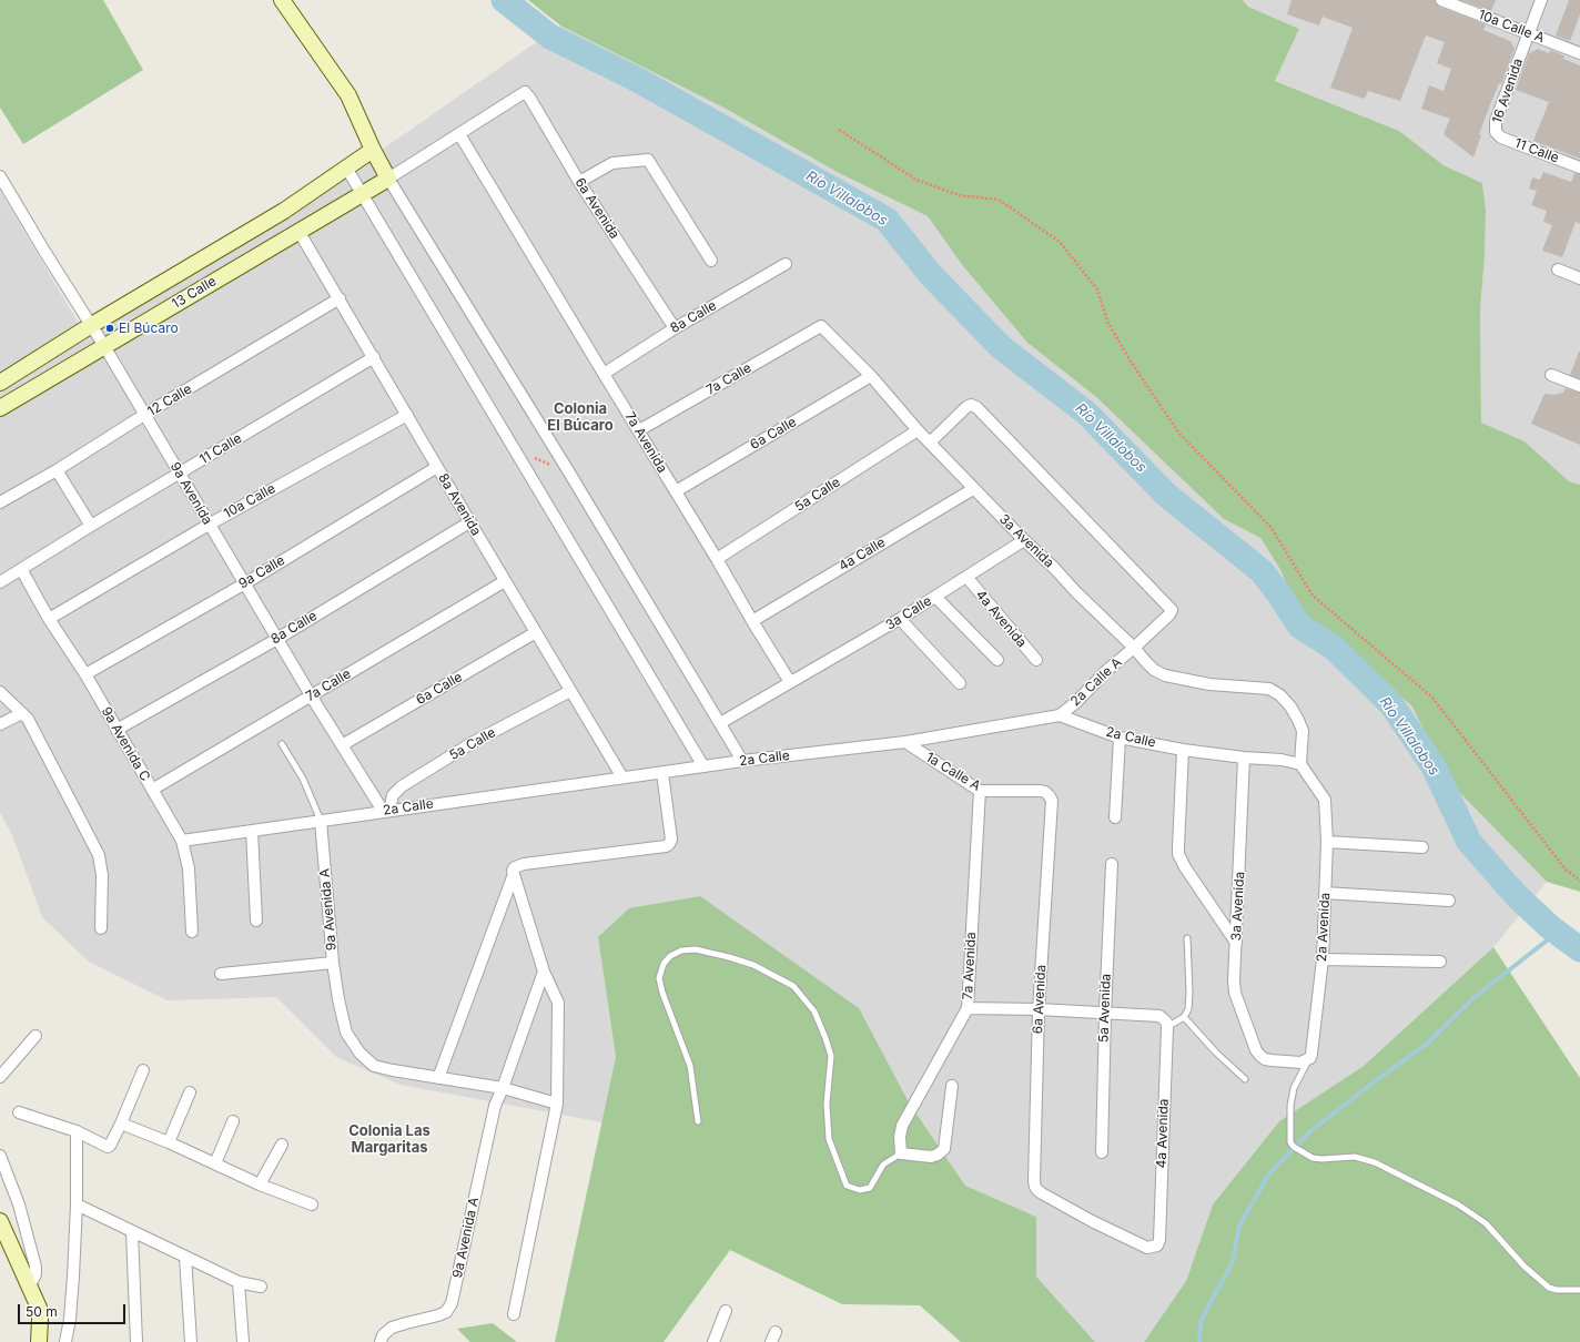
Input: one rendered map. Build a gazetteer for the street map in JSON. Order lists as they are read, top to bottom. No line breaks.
{"streets":{"main road":["13 Calle"],"street":["10a Calle A","16 Avenida","11 Calle","6a Avenida","8a Calle","7a Calle","12 Calle","6a Calle","7a Avenida","9a Avenida","5a Calle","10a Calle","8a Avenida","3a Avenida","4a Calle","9a Calle","3a Calle","4a Avenida","2a Calle A","2a Calle","9a Avenida C","1a Calle A","9a Avenida A","2a Avenida","5a Avenida"]},"crossings":[["10a Calle A","16 Avenida"],["16 Avenida","11 Calle"],["11 Calle","9a Avenida"],["11 Calle","8a Avenida"],["11 Calle","9a Avenida C"],["6a Avenida","8a Calle"],["6a Avenida","7a Avenida"],["6a Avenida","4a Avenida"],["6a Avenida","1a Calle A"],["13 Calle","9a Avenida"],["13 Calle","8a Avenida"],["8a Calle","7a Avenida"],["8a Calle","9a Avenida"],["8a Calle","8a Avenida"],["8a Calle","9a Avenida C"],["7a Calle","7a Avenida"],["7a Calle","9a Avenida"],["7a Calle","8a Avenida"],["7a Calle","3a Avenida"],["7a Calle","9a Avenida C"],["12 Calle","9a Avenida"],["12 Calle","8a Avenida"],["6a Calle","7a Avenida"],["6a Calle","9a Avenida"],["6a Calle","8a Avenida"],["6a Calle","3a Avenida"],["7a Avenida","5a Calle"],["7a Avenida","4a Calle"],["7a Avenida","3a Calle"],["7a Avenida","1a Calle A"],["9a Avenida","5a Calle"],["9a Avenida","10a Calle"],["9a Avenida","9a Calle"],["9a Avenida","2a Calle"],["5a Calle","8a Avenida"],["5a Calle","3a Avenida"],["5a Calle","2a Calle"],["10a Calle","8a Avenida"],["10a Calle","9a Avenida C"],["8a Avenida","9a Calle"],["8a Avenida","2a Calle"],["3a Avenida","4a Calle"],["3a Avenida","3a Calle"],["3a Avenida","2a Calle A"],["3a Avenida","2a Calle"],["3a Avenida","2a Avenida"],["9a Calle","9a Avenida C"],["3a Calle","4a Avenida"],["2a Calle A","2a Calle"],["2a Calle","9a Avenida C"],["2a Calle","1a Calle A"],["2a Calle","9a Avenida A"],["2a Calle","2a Avenida"]],"districts":["Colonia El Búcaro","Colonia Las Margaritas"],"water":["Río Villalobos"],"places":["El Búcaro"],"scale_bar":"50 m"}
